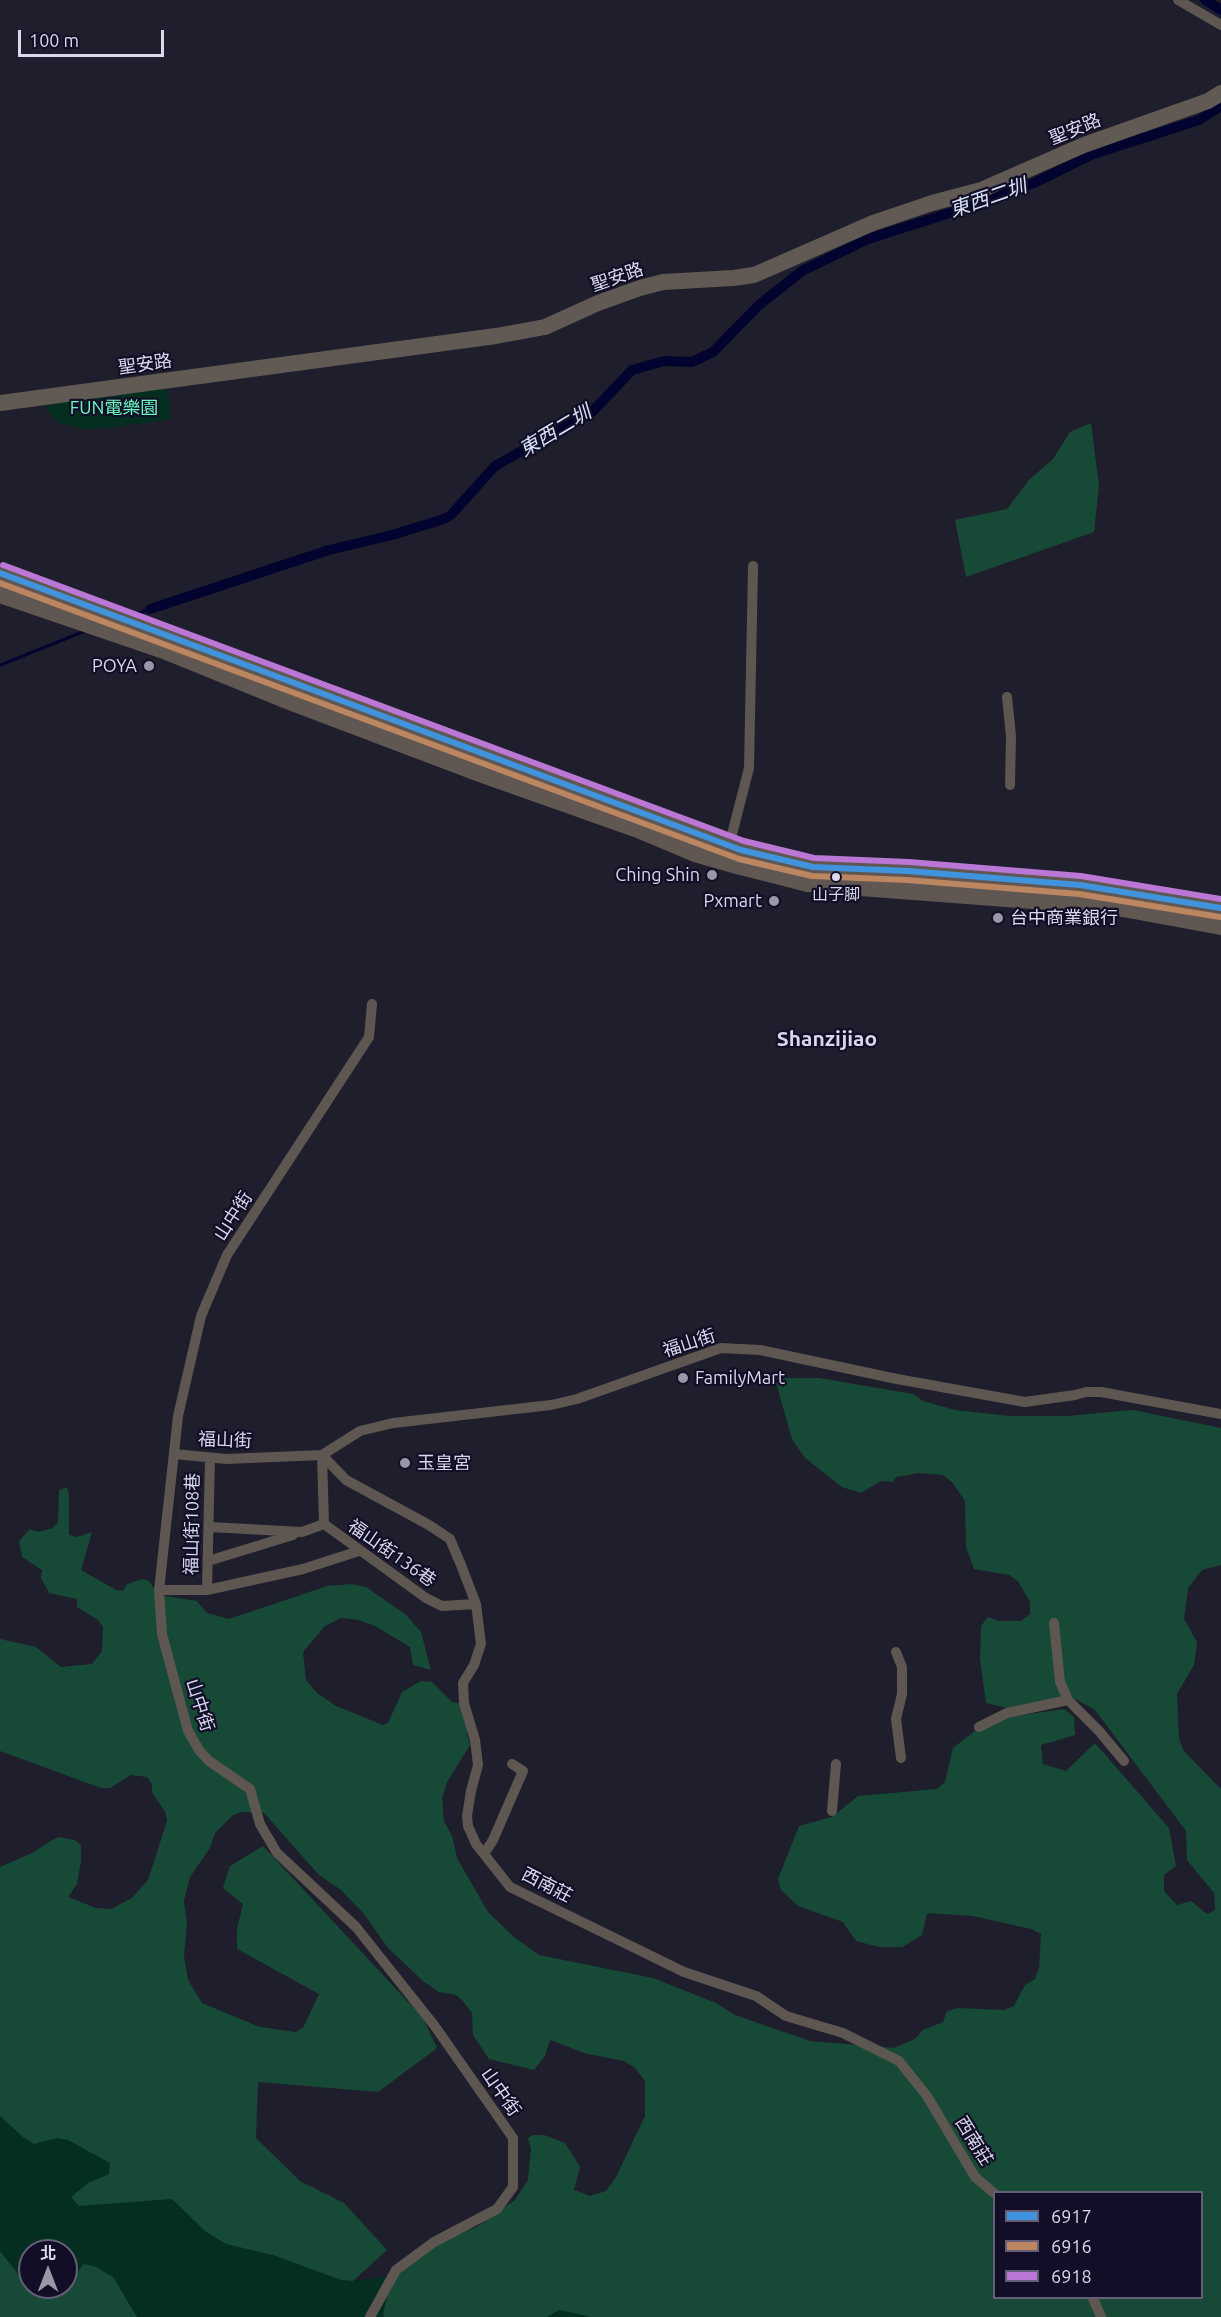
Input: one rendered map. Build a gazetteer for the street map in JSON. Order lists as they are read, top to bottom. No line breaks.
{"streets":{"street":["聖安路","山中街","福山街","福山街108巷","福山街136巷","西南莊"]},"crossings":[["山中街","福山街"],["福山街","福山街108巷"],["福山街","福山街136巷"],["福山街","西南莊"],["福山街136巷","西南莊"]],"districts":["Shanzijiao"],"water":["東西二圳"],"parks":["FUN電樂園"],"places":["POYA","Ching Shin","山子脚","Pxmart","台中商業銀行","FamilyMart","玉皇宮"],"lines":["transit line 6918","transit line 6917","transit line 6916"],"legend":["6917","6916","6918"],"scale_bar":"100 m","north":"top"}
